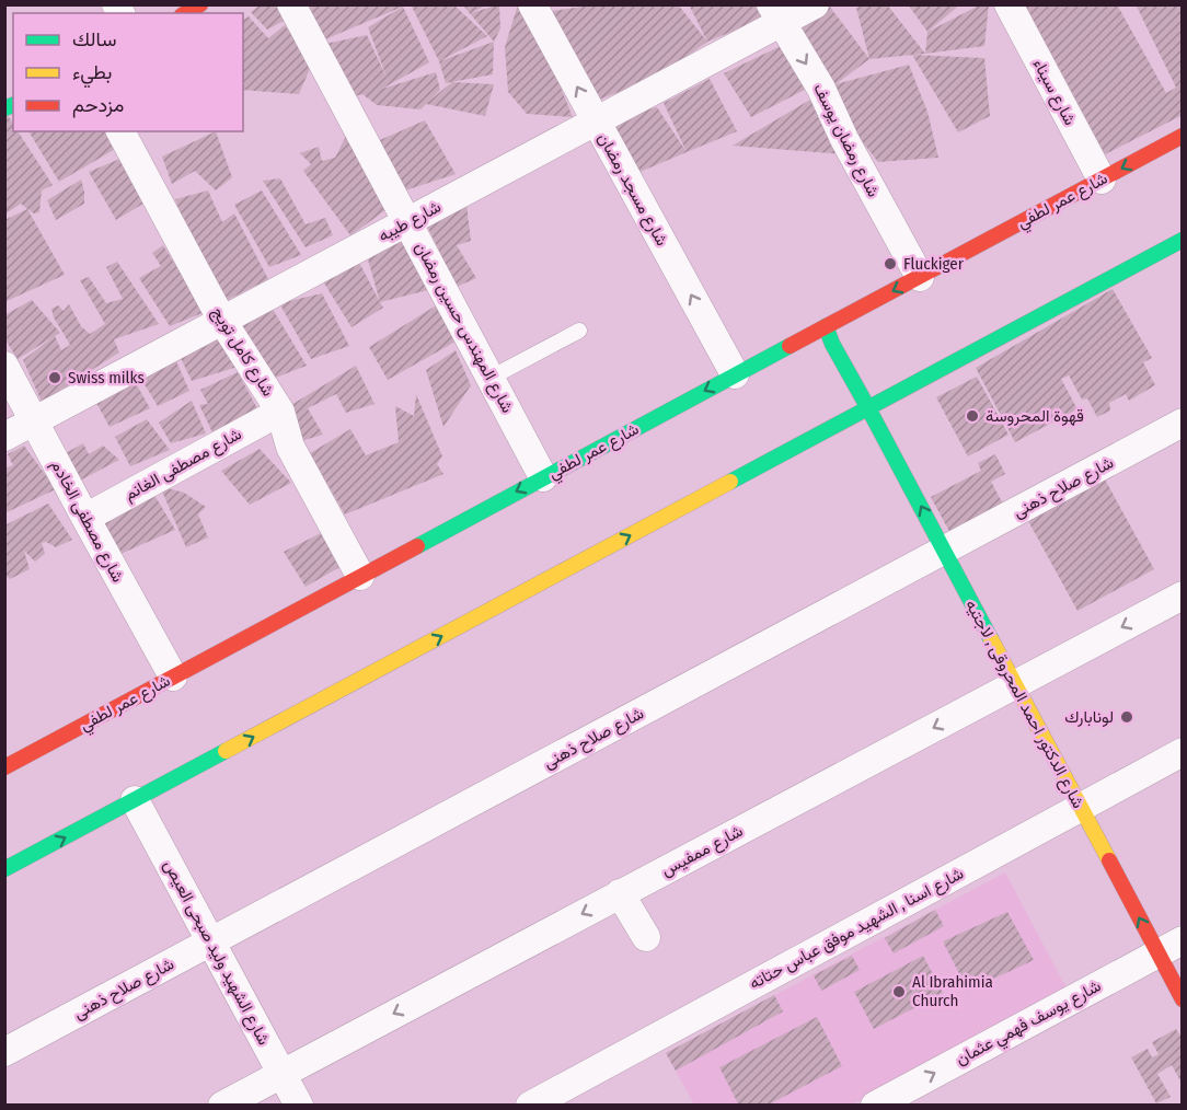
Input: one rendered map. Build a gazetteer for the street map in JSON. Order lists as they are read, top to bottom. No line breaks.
{"streets":{"street":["شارع سيناء","شارع رمضان يوسف","شارع مسجد رمضان","شارع عمر لطفي","شارع طيبه","شارع المهندس حسين رمضان","شارع كامل تويج","شارع مصطفى الغانم","شارع صلاح ذهنى","شارع مصطفى الخادم","شارع الدكتور احمد المحروقى , لاجتيه","شارع ممفيس","شارع اسنا , الشهيد موفق عباس حتاته","شارع الشهيد وليد صبحى العيص","شارع يوسف فهمي عثمان"]},"crossings":[["شارع سيناء","شارع عمر لطفي"],["شارع رمضان يوسف","شارع عمر لطفي"],["شارع رمضان يوسف","شارع طيبه"],["شارع مسجد رمضان","شارع عمر لطفي"],["شارع مسجد رمضان","شارع طيبه"],["شارع عمر لطفي","شارع المهندس حسين رمضان"],["شارع عمر لطفي","شارع كامل تويج"],["شارع عمر لطفي","شارع مصطفى الخادم"],["شارع عمر لطفي","شارع الدكتور احمد المحروقى , لاجتيه"],["شارع طيبه","شارع المهندس حسين رمضان"],["شارع طيبه","شارع كامل تويج"],["شارع طيبه","شارع مصطفى الخادم"],["شارع كامل تويج","شارع مصطفى الغانم"],["شارع مصطفى الغانم","شارع مصطفى الخادم"],["شارع صلاح ذهنى","شارع الدكتور احمد المحروقى , لاجتيه"],["شارع صلاح ذهنى","شارع الشهيد وليد صبحى العيص"],["شارع الدكتور احمد المحروقى , لاجتيه","شارع ممفيس"],["شارع الدكتور احمد المحروقى , لاجتيه","شارع اسنا , الشهيد موفق عباس حتاته"],["شارع الدكتور احمد المحروقى , لاجتيه","شارع يوسف فهمي عثمان"],["شارع ممفيس","شارع الشهيد وليد صبحى العيص"]],"one_way":["شارع رمضان يوسف","شارع مسجد رمضان","شارع الدكتور احمد المحروقى , لاجتيه","شارع ممفيس","شارع يوسف فهمي عثمان"],"places":["Fluckiger","Swiss milks","قهوة المحروسة","لونابارك","Al Ibrahimia Church"],"legend":["سالك","بطيء","مزدحم"]}
